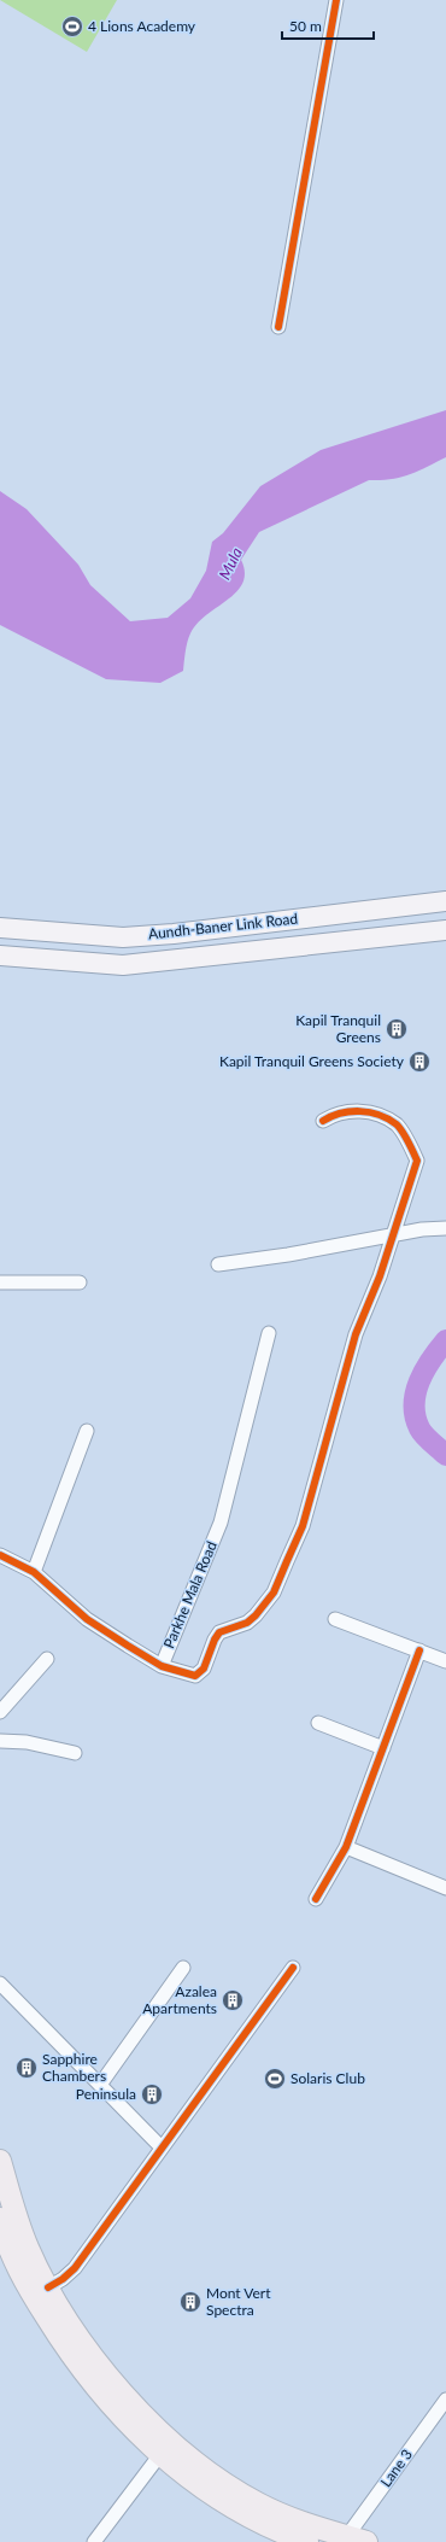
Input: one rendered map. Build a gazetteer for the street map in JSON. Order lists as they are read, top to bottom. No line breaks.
{"streets":{"main road":["Aundh-Baner Link Road"],"street":["Parkhe Mala Road","Lane 3"]},"water":["Mula"],"places":{"sports":["4 Lions Academy","Solaris Club"],"building":["Kapil Tranquil Greens","Kapil Tranquil Greens Society","Azalea Apartments","Sapphire Chambers","Peninsula","Mont Vert Spectra"]},"scale_bar":"50 m"}
